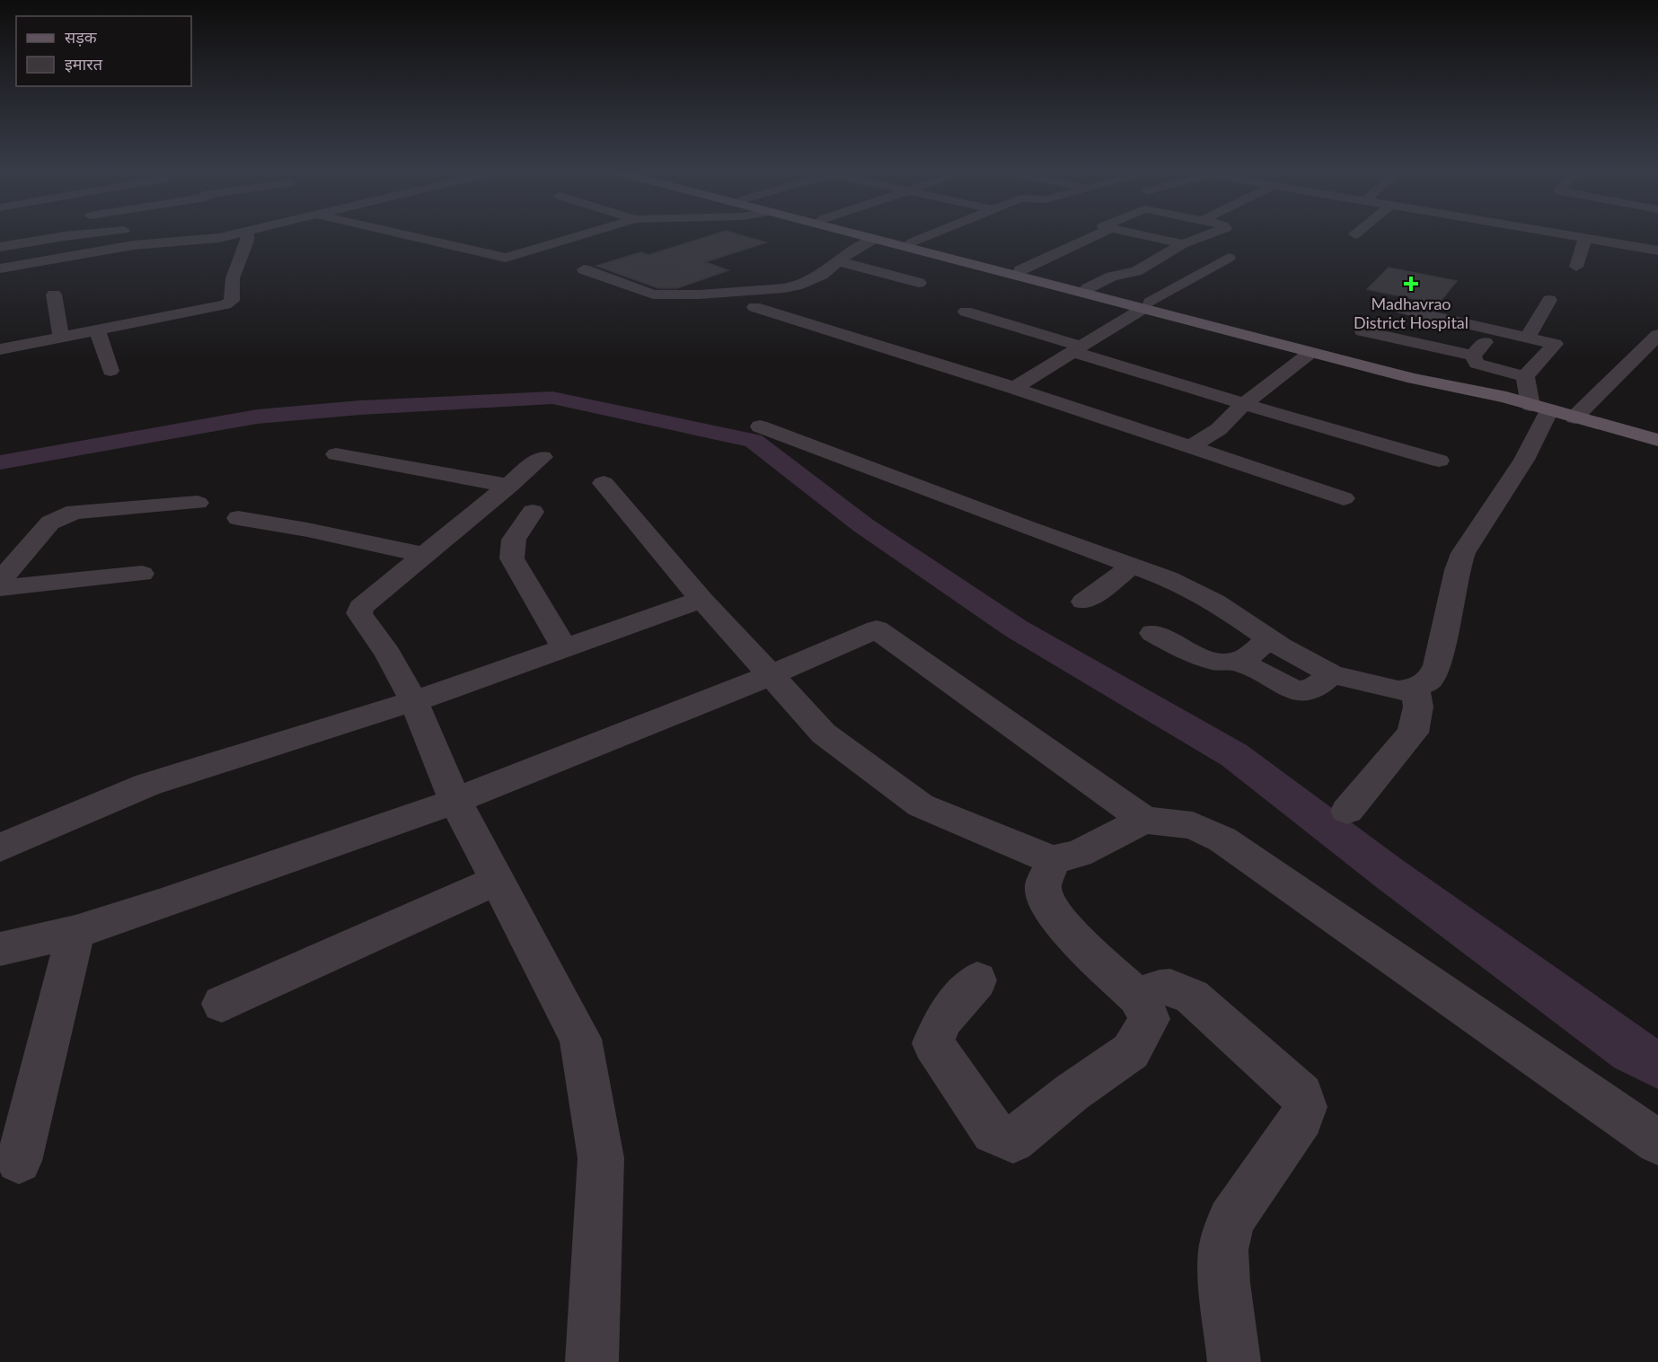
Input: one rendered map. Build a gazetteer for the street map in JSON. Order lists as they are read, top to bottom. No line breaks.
{"places":{"health":["Madhavrao District Hospital"]},"legend":["सड़क","इमारत"]}
